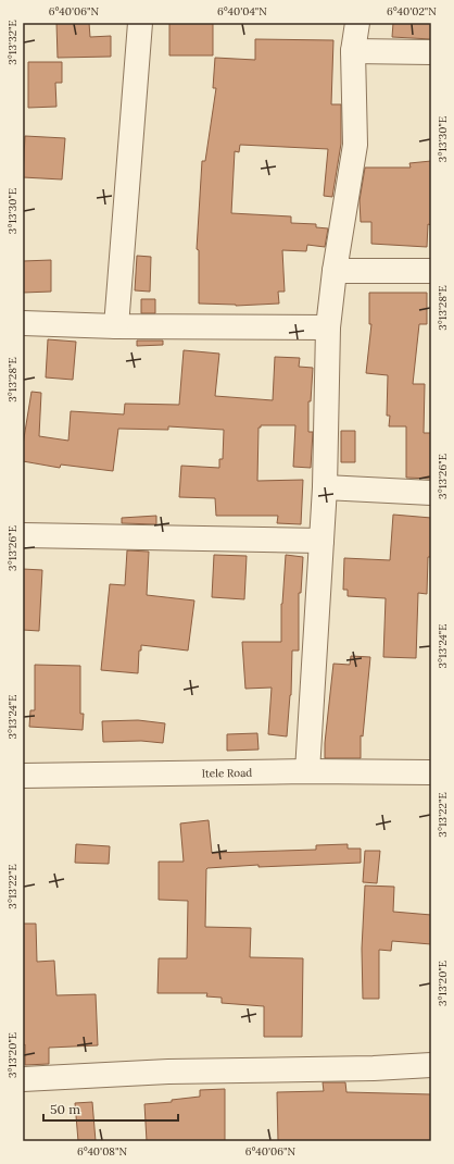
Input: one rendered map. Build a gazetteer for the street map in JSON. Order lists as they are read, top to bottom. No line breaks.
{"streets":{"street":["Itele Road"]},"scale_bar":"50 m","coordinates":["6°40'06\"N","6°40'04\"N","6°40'02\"N","3°13'32\"E","3°13'30\"E","3°13'28\"E","3°13'26\"E","3°13'24\"E","3°13'22\"E","3°13'20\"E","6°40'08\"N"]}
